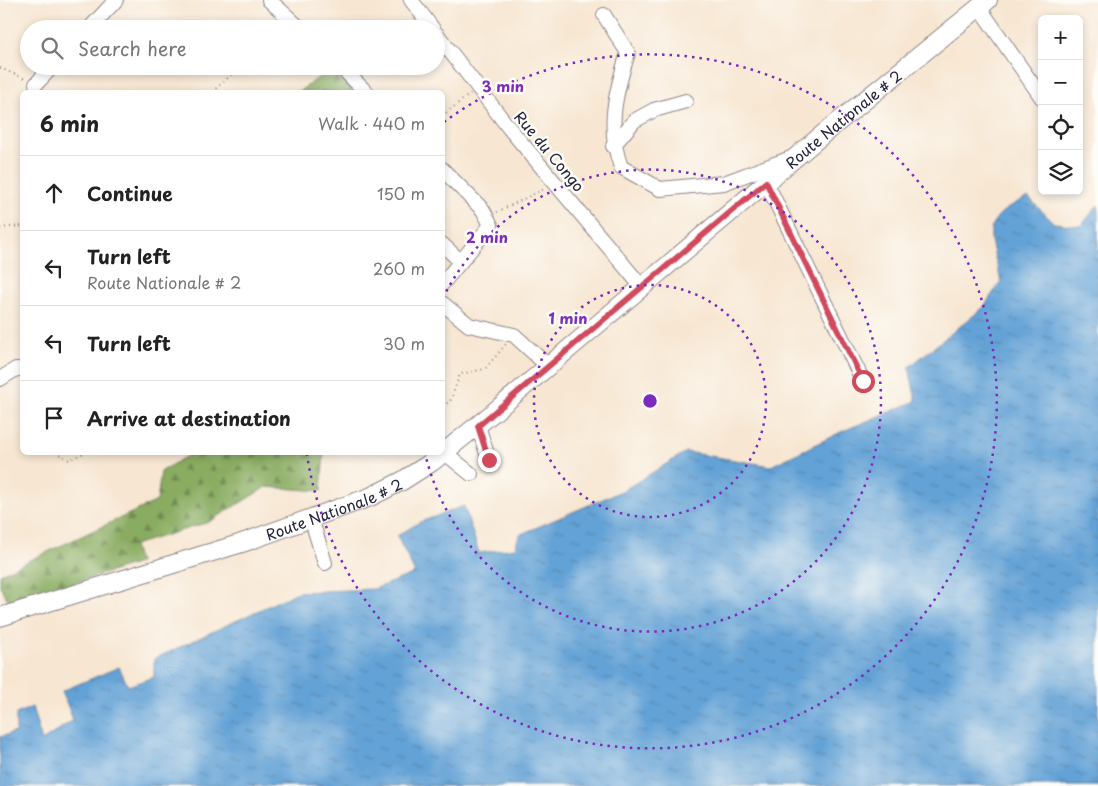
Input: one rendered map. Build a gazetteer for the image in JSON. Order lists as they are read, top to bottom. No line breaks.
{"streets":{"main road":["Route Nationale # 2"],"street":["Rue du Congo"]},"crossings":[["Route Nationale # 2","Rue du Congo"]],"page":{"map_buttons":["+","−"],"search":"Search here","heading":["6 min","Walk · 440 m"],"list":[["Continue","150 m"],["Turn left","Route Nationale # 2","260 m"],["Turn left","30 m"],"Arrive at destination"]},"rings":["3 min","2 min","1 min"]}
